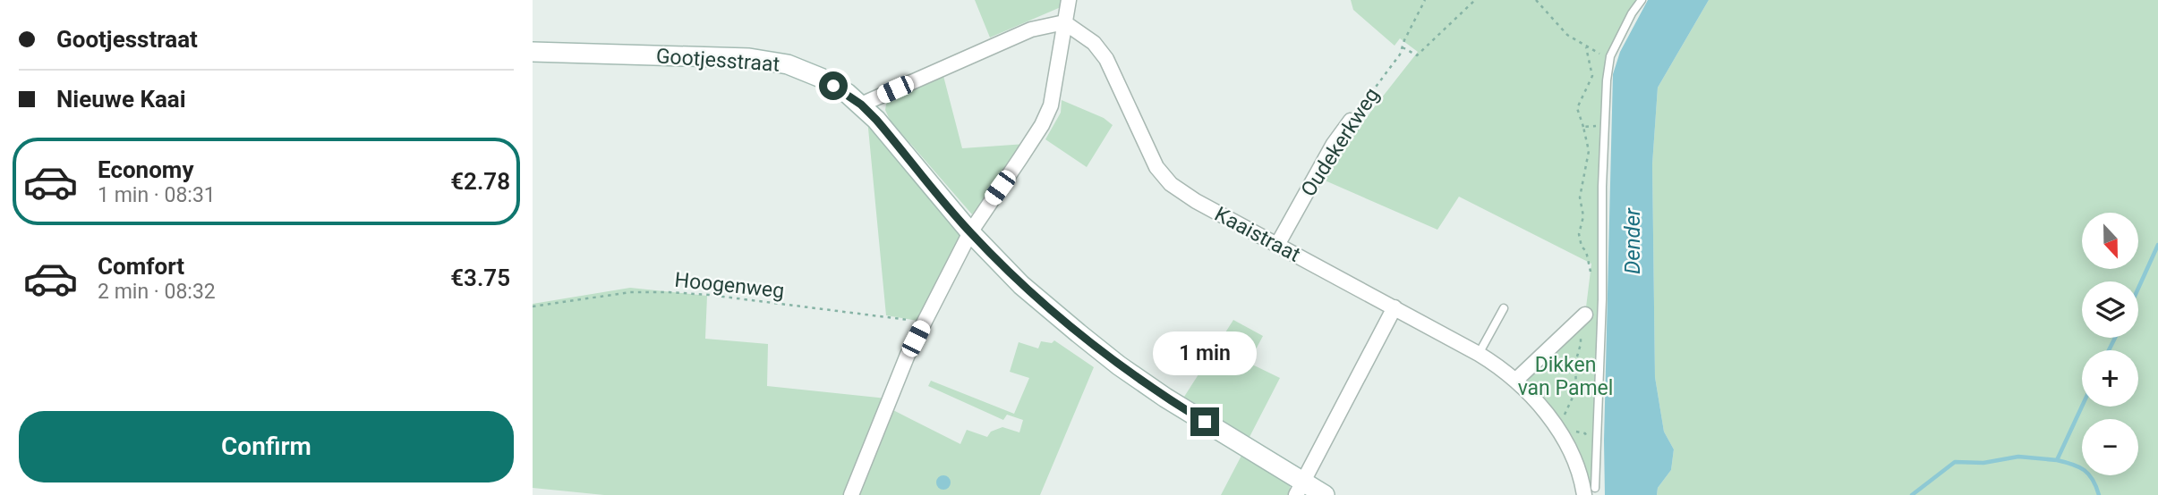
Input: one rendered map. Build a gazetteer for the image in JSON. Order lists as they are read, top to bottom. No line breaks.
{"streets":{"main road":["Gootjesstraat"],"street":["Oudekerkweg","Kaaistraat"],"path":["Hoogenweg"]},"crossings":[["Oudekerkweg","Kaaistraat"]],"water":["Dender"],"parks":["Dikken van Pamel"],"north":"bottom","page":{"banner":["Gootjesstraat","Nieuwe Kaai"],"list":[{"name":"Economy","note":"1 min · 08:31","value":"€2.78"},{"name":"Comfort","note":"2 min · 08:32","value":"€3.75"}],"map_buttons":["+","−"],"bubble":"1 min","buttons":"Confirm"}}
